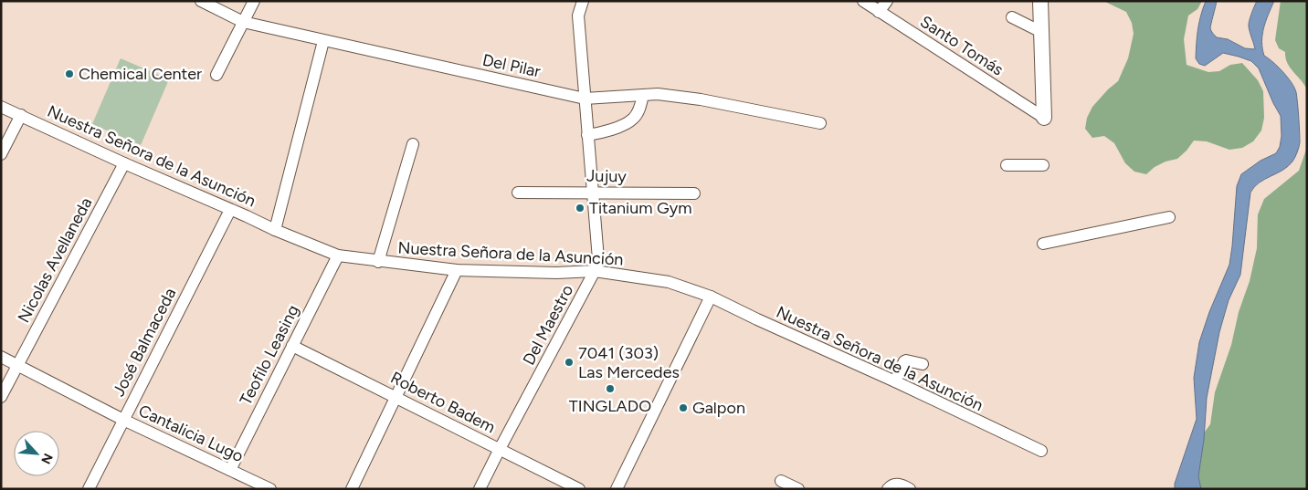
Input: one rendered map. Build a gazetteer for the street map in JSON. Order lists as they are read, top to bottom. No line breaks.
{"streets":{"street":["Santo Tomás","Del Pilar","Nuestra Señora de la Asunción","Jujuy","Nicolas Avellaneda","Del Maestro","José Balmaceda","Teofilo Leasing","Roberto Badem","Cantalicia Lugo"]},"crossings":[["Del Pilar","Del Maestro"],["Nuestra Señora de la Asunción","Nicolas Avellaneda"],["Nuestra Señora de la Asunción","Del Maestro"],["Nuestra Señora de la Asunción","José Balmaceda"],["Nuestra Señora de la Asunción","Teofilo Leasing"],["Jujuy","Del Maestro"],["Nicolas Avellaneda","Cantalicia Lugo"],["Del Maestro","Roberto Badem"],["José Balmaceda","Cantalicia Lugo"],["Teofilo Leasing","Roberto Badem"],["Teofilo Leasing","Cantalicia Lugo"]],"places":["Chemical Center","Titanium Gym","7041 (303) Las Mercedes","TINGLADO","Galpon"],"north":"bottom right"}
